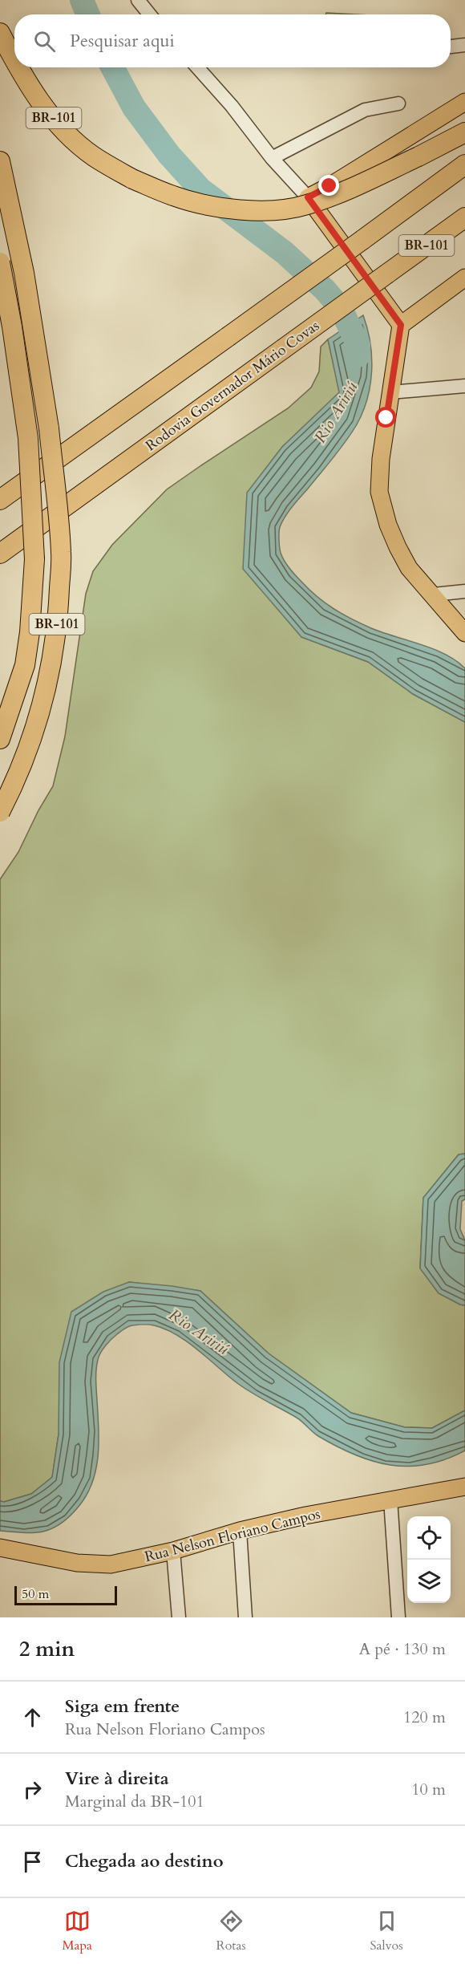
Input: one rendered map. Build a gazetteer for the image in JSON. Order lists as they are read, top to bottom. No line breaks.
{"streets":{"highway":["BR-101","Rodovia Governador Mário Covas"],"main road":["Rua Nelson Floriano Campos"]},"water":["Rio Aririú"],"scale_bar":"50 m","page":{"search":"Pesquisar aqui","scale":"50 m","heading":["2 min","A pé · 130 m"],"list":[["Siga em frente","Rua Nelson Floriano Campos","120 m"],["Vire à direita","Marginal da BR-101","10 m"],"Chegada ao destino"],"nav":["Mapa","Rotas","Salvos"]}}
